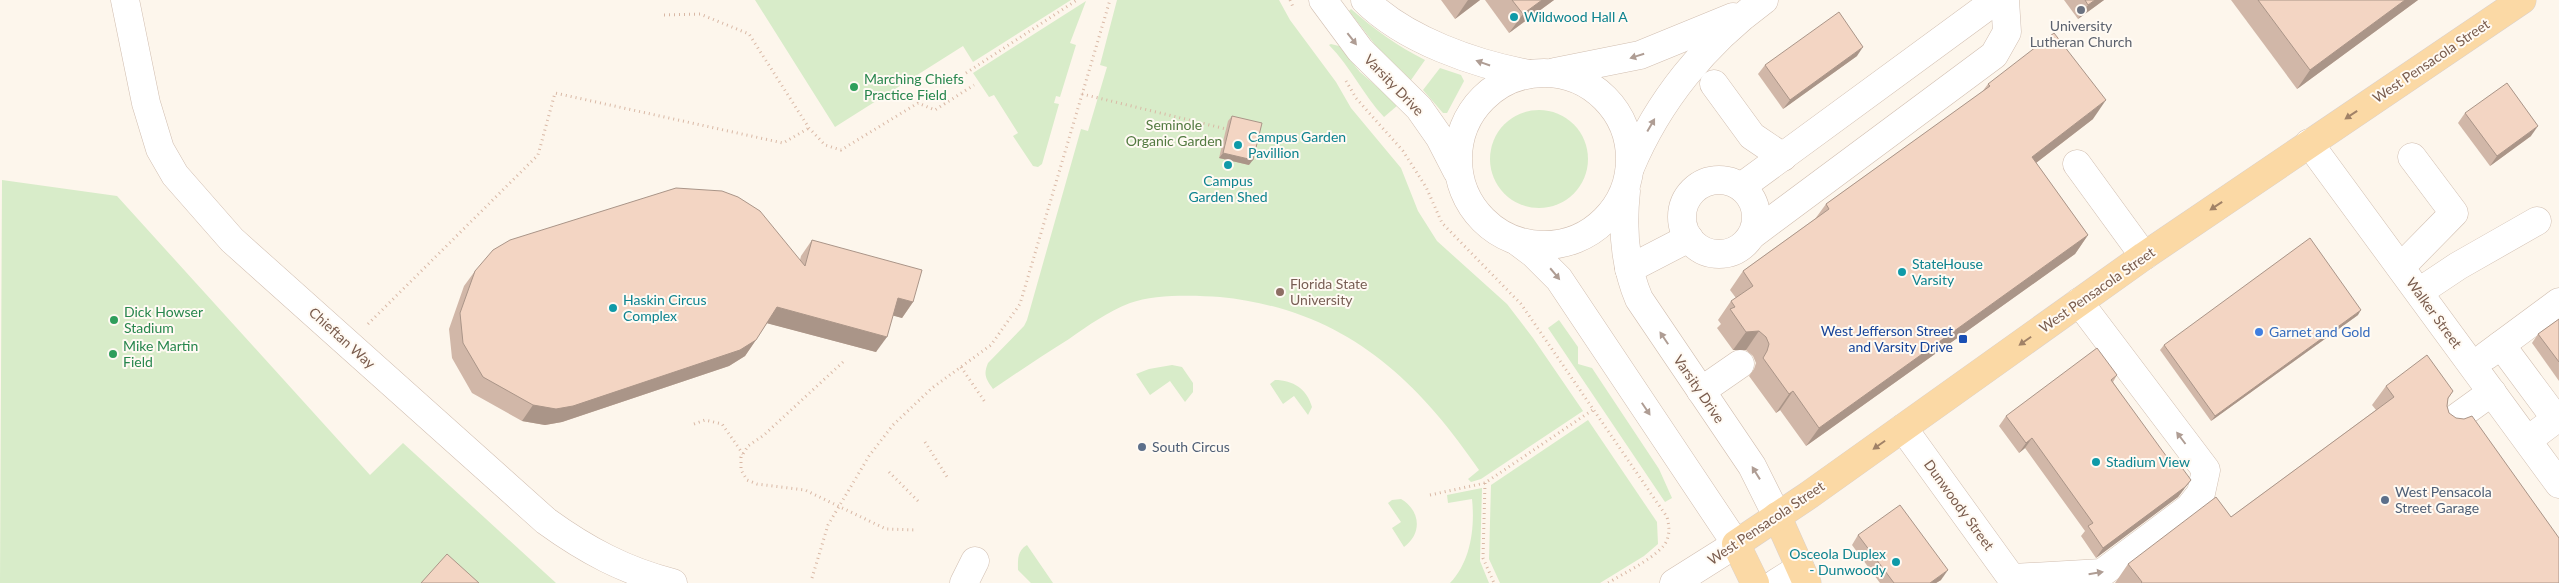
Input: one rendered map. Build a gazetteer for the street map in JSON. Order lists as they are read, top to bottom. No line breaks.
{"streets":{"main road":["West Pensacola Street","Varsity Drive"],"street":["Walker Street","Chieftan Way","Dunwoody Street"]},"crossings":[["West Pensacola Street","Varsity Drive"],["West Pensacola Street","Walker Street"],["West Pensacola Street","Dunwoody Street"]],"one_way":["West Pensacola Street"],"parks":["Seminole Organic Garden"],"places":{"other":["University Lutheran Church","Wildwood Hall A","Marching Chiefs Practice Field","Campus Garden Pavillion","Campus Garden Shed","StateHouse Varsity","Florida State University","Haskin Circus Complex","Dick Howser Stadium","Garnet and Gold","Mike Martin Field","South Circus","Stadium View","West Pensacola Street Garage","Osceola Duplex - Dunwoody"],"transit":["West Jefferson Street and Varsity Drive"]}}
